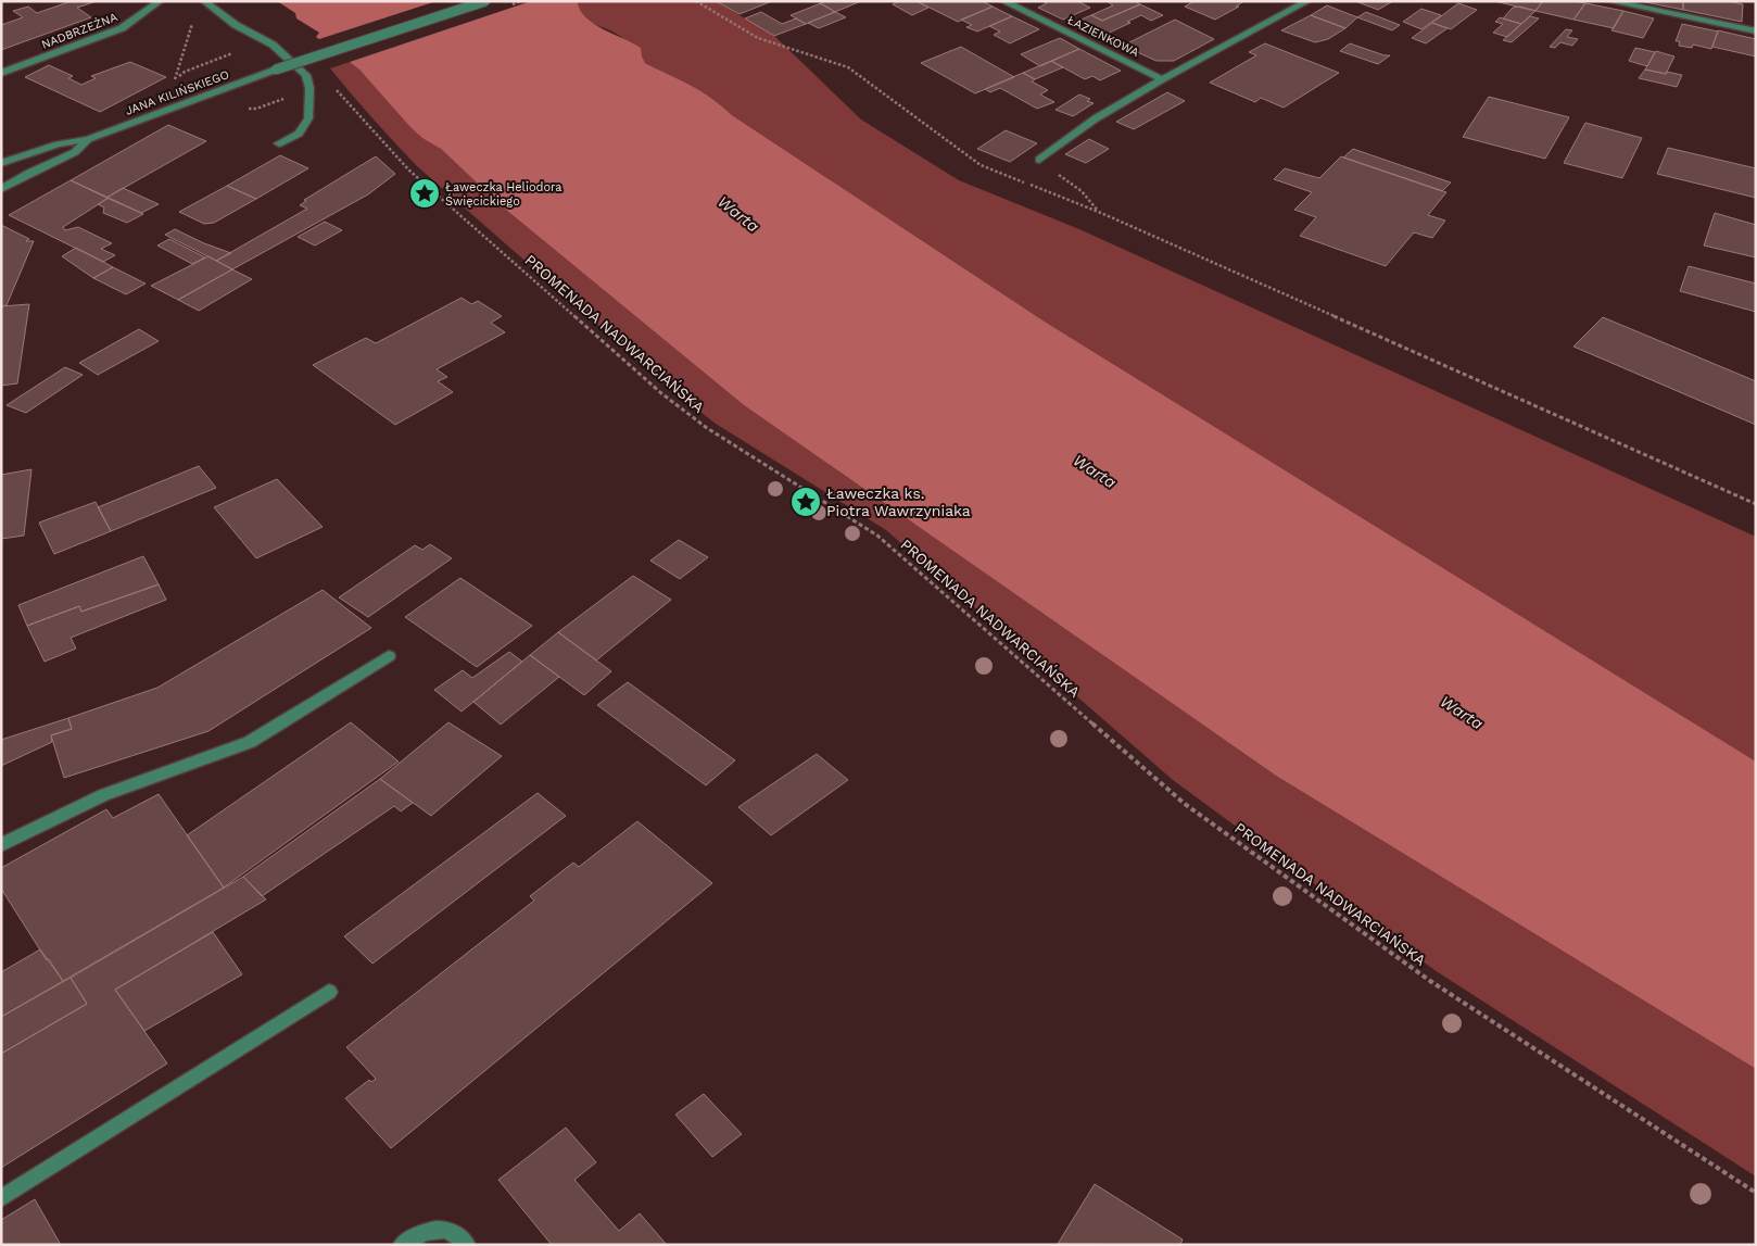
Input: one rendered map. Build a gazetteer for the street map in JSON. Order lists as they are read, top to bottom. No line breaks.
{"streets":{"street":["NADBRZEŻNA","ŁAZIENKOWA","JANA KILIŃSKIEGO"],"path":["PROMENADA NADWARCIAŃSKA"]},"water":["Warta"],"places":{"place":["Ławeczka Heliodora Święcickiego","Ławeczka ks. Piotra Wawrzyniaka"]}}
